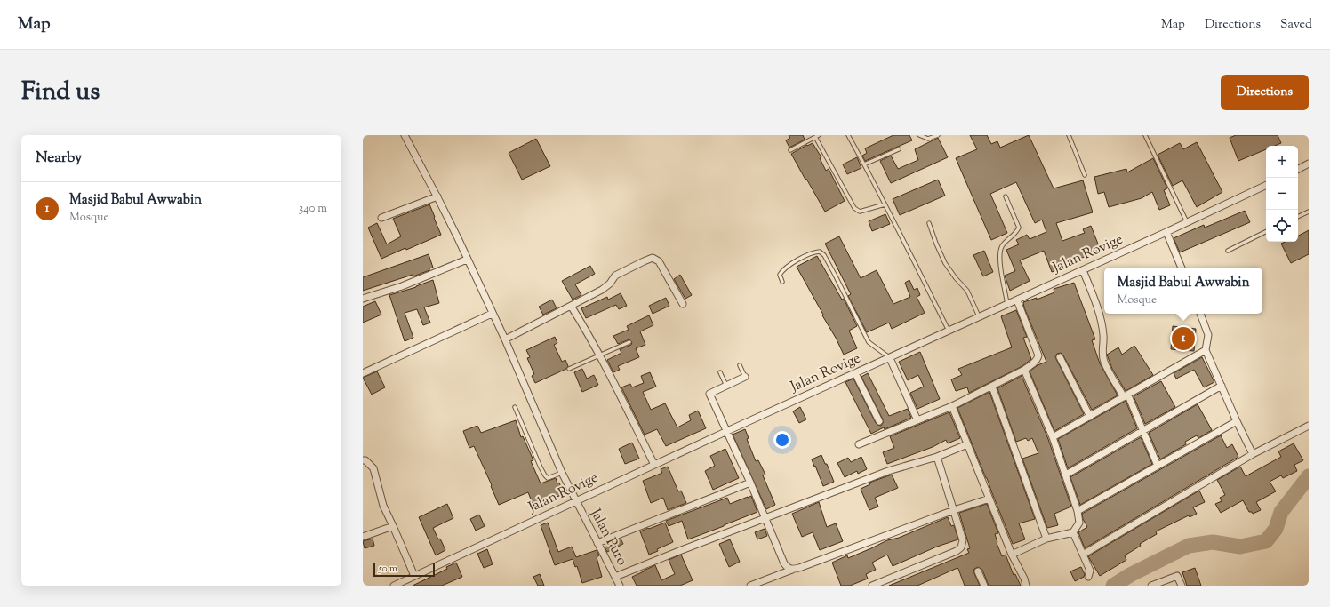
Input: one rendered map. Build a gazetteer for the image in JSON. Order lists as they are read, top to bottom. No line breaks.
{"streets":{"street":["Jalan Rovige","Jalan Puro"]},"crossings":[["Jalan Rovige","Jalan Puro"]],"scale_bar":"50 m","page":{"header":"Map","nav":["Map","Directions","Saved"],"title":"Find us","buttons":"Directions","heading":"Nearby","map_buttons":["+","−"],"list":[{"mark":"1","name":"Masjid Babul Awwabin","note":"Mosque","value":"340 m"}],"popup":["Masjid Babul Awwabin","Mosque"],"pins":"1","scale":"50 m"}}
